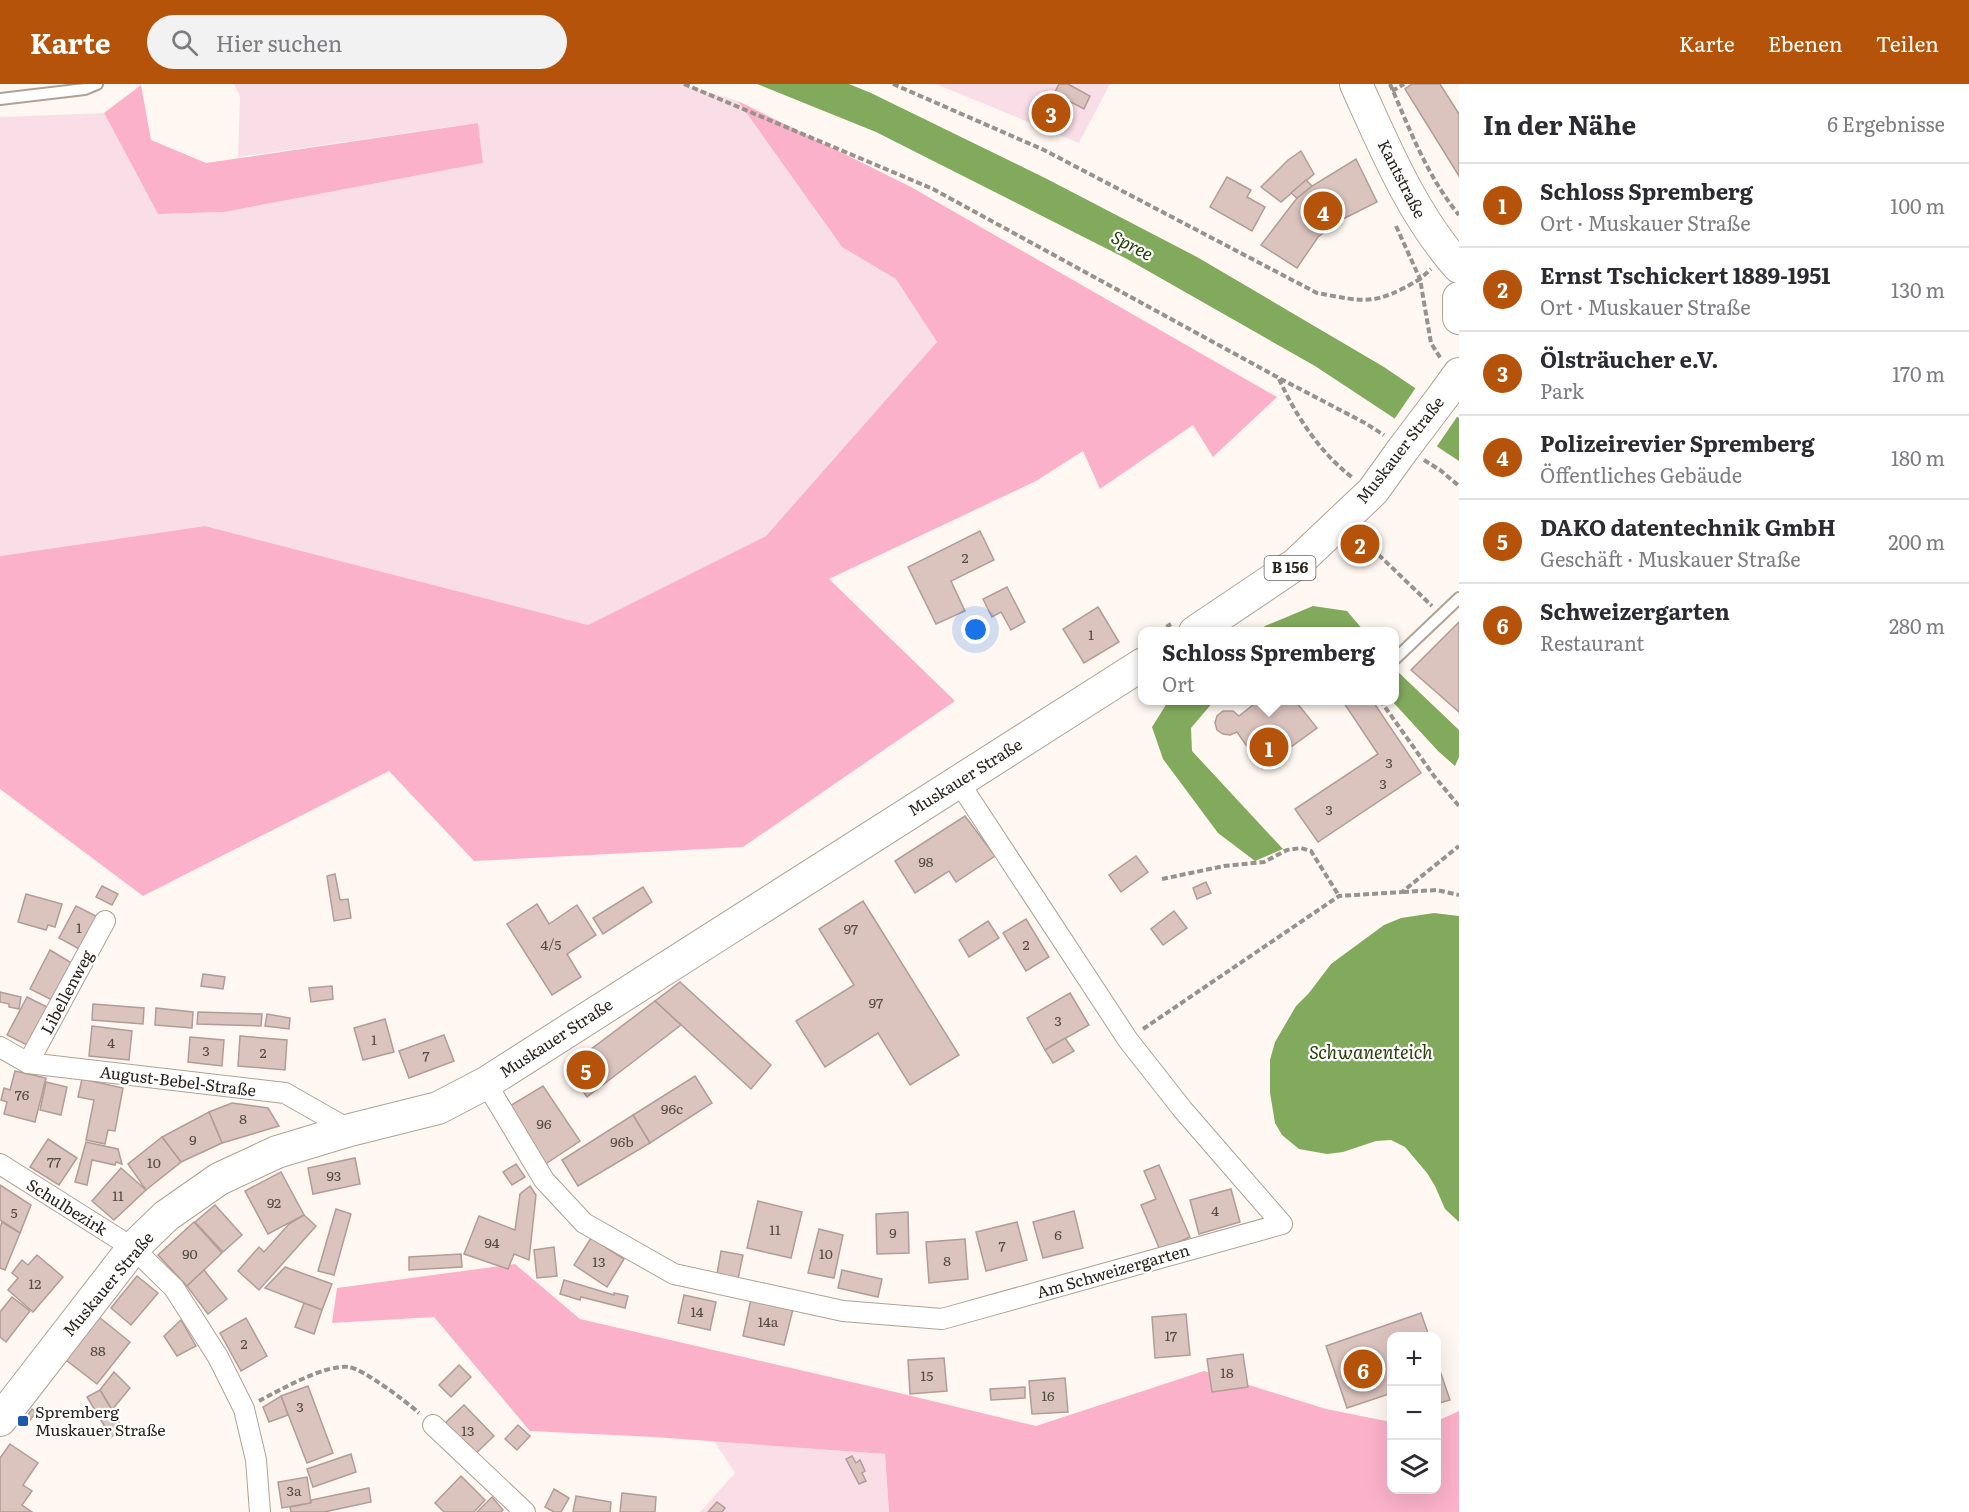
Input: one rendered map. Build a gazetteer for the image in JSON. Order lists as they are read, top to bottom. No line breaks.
{"streets":{"main road":["Kantstraße","Muskauer Straße","B 156"],"street":["Libellenweg","August-Bebel-Straße","Schulbezirk","Am Schweizergarten"]},"crossings":[["Muskauer Straße","August-Bebel-Straße"],["Muskauer Straße","Schulbezirk"],["Muskauer Straße","Am Schweizergarten"],["Libellenweg","August-Bebel-Straße"]],"water":["Spree","Schwanenteich"],"places":{"transit":["Spremberg Muskauer Straße"]},"house_numbers":["2","1","3","3","3","98","1","97","4/5","2","97","3","1","4","3","2","7","76","96c","8","96","9","96b","77","10","93","11","92","4","5","11","9","6","94","7","90","10","8","13","12","14","14a","17","2","88","18","15","16","3","13","3a"],"page":{"header":"Karte","search":"Hier suchen","nav":["Karte","Ebenen","Teilen"],"heading":["In der Nähe","6 Ergebnisse"],"pins":["3","4","2","1","5","6"],"list":[{"mark":"1","name":"Schloss Spremberg","note":"Ort · Muskauer Straße","value":"100 m"},{"mark":"2","name":"Ernst Tschickert 1889-1951","note":"Ort · Muskauer Straße","value":"130 m"},{"mark":"3","name":"Ölsträucher e.V.","note":"Park","value":"170 m"},{"mark":"4","name":"Polizeirevier Spremberg","note":"Öffentliches Gebäude","value":"180 m"},{"mark":"5","name":"DAKO datentechnik GmbH","note":"Geschäft · Muskauer Straße","value":"200 m"},{"mark":"6","name":"Schweizergarten","note":"Restaurant","value":"280 m"}],"popup":["Schloss Spremberg","Ort"],"map_buttons":["+","−"]}}
